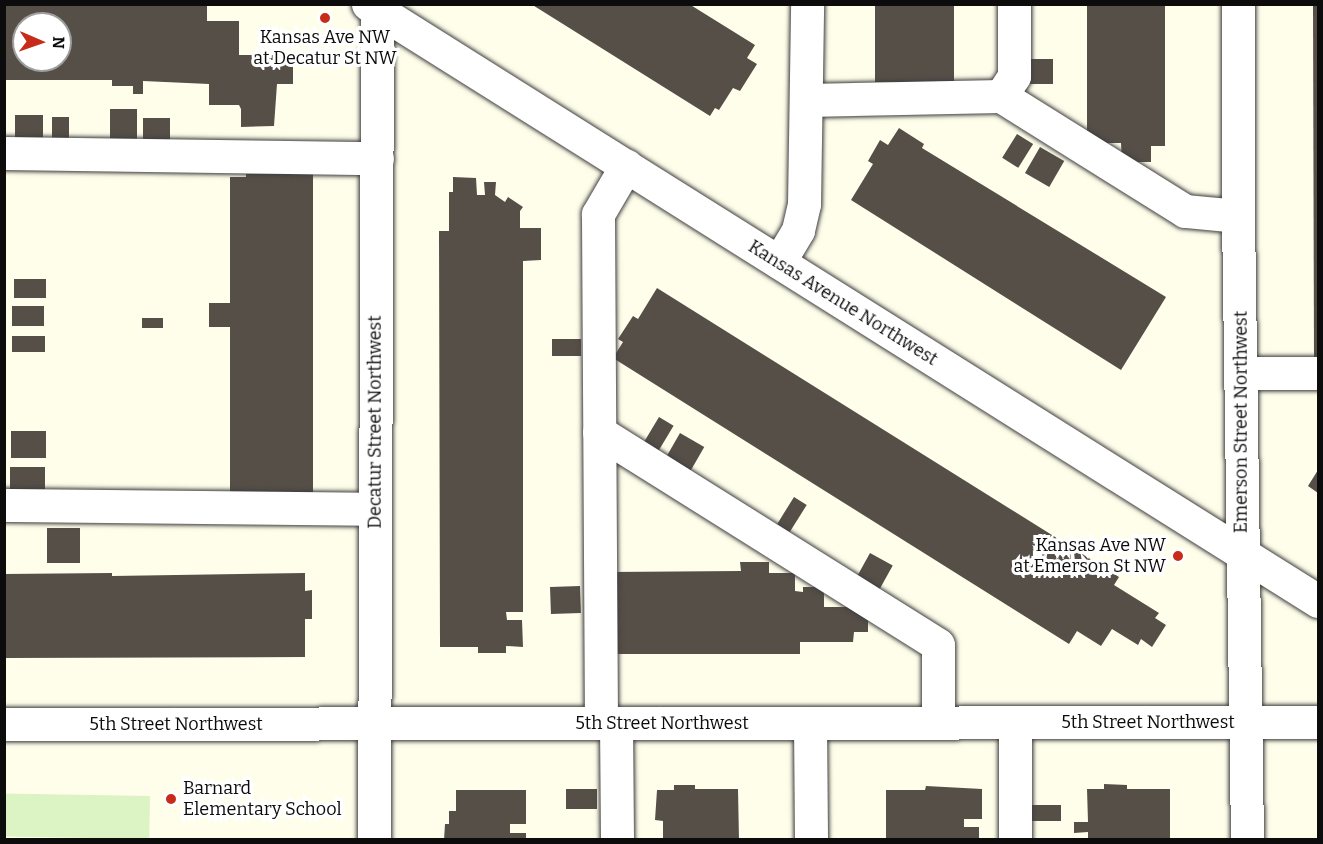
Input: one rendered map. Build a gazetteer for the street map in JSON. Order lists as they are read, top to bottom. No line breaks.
{"streets":{"street":["Kansas Avenue Northwest","Decatur Street Northwest","Emerson Street Northwest","5th Street Northwest"]},"crossings":[["Kansas Avenue Northwest","Decatur Street Northwest"],["Kansas Avenue Northwest","Emerson Street Northwest"],["Decatur Street Northwest","5th Street Northwest"],["Emerson Street Northwest","5th Street Northwest"]],"places":["Kansas Ave NW at Decatur St NW","Kansas Ave NW at Emerson St NW","Barnard Elementary School"],"north":"right"}
